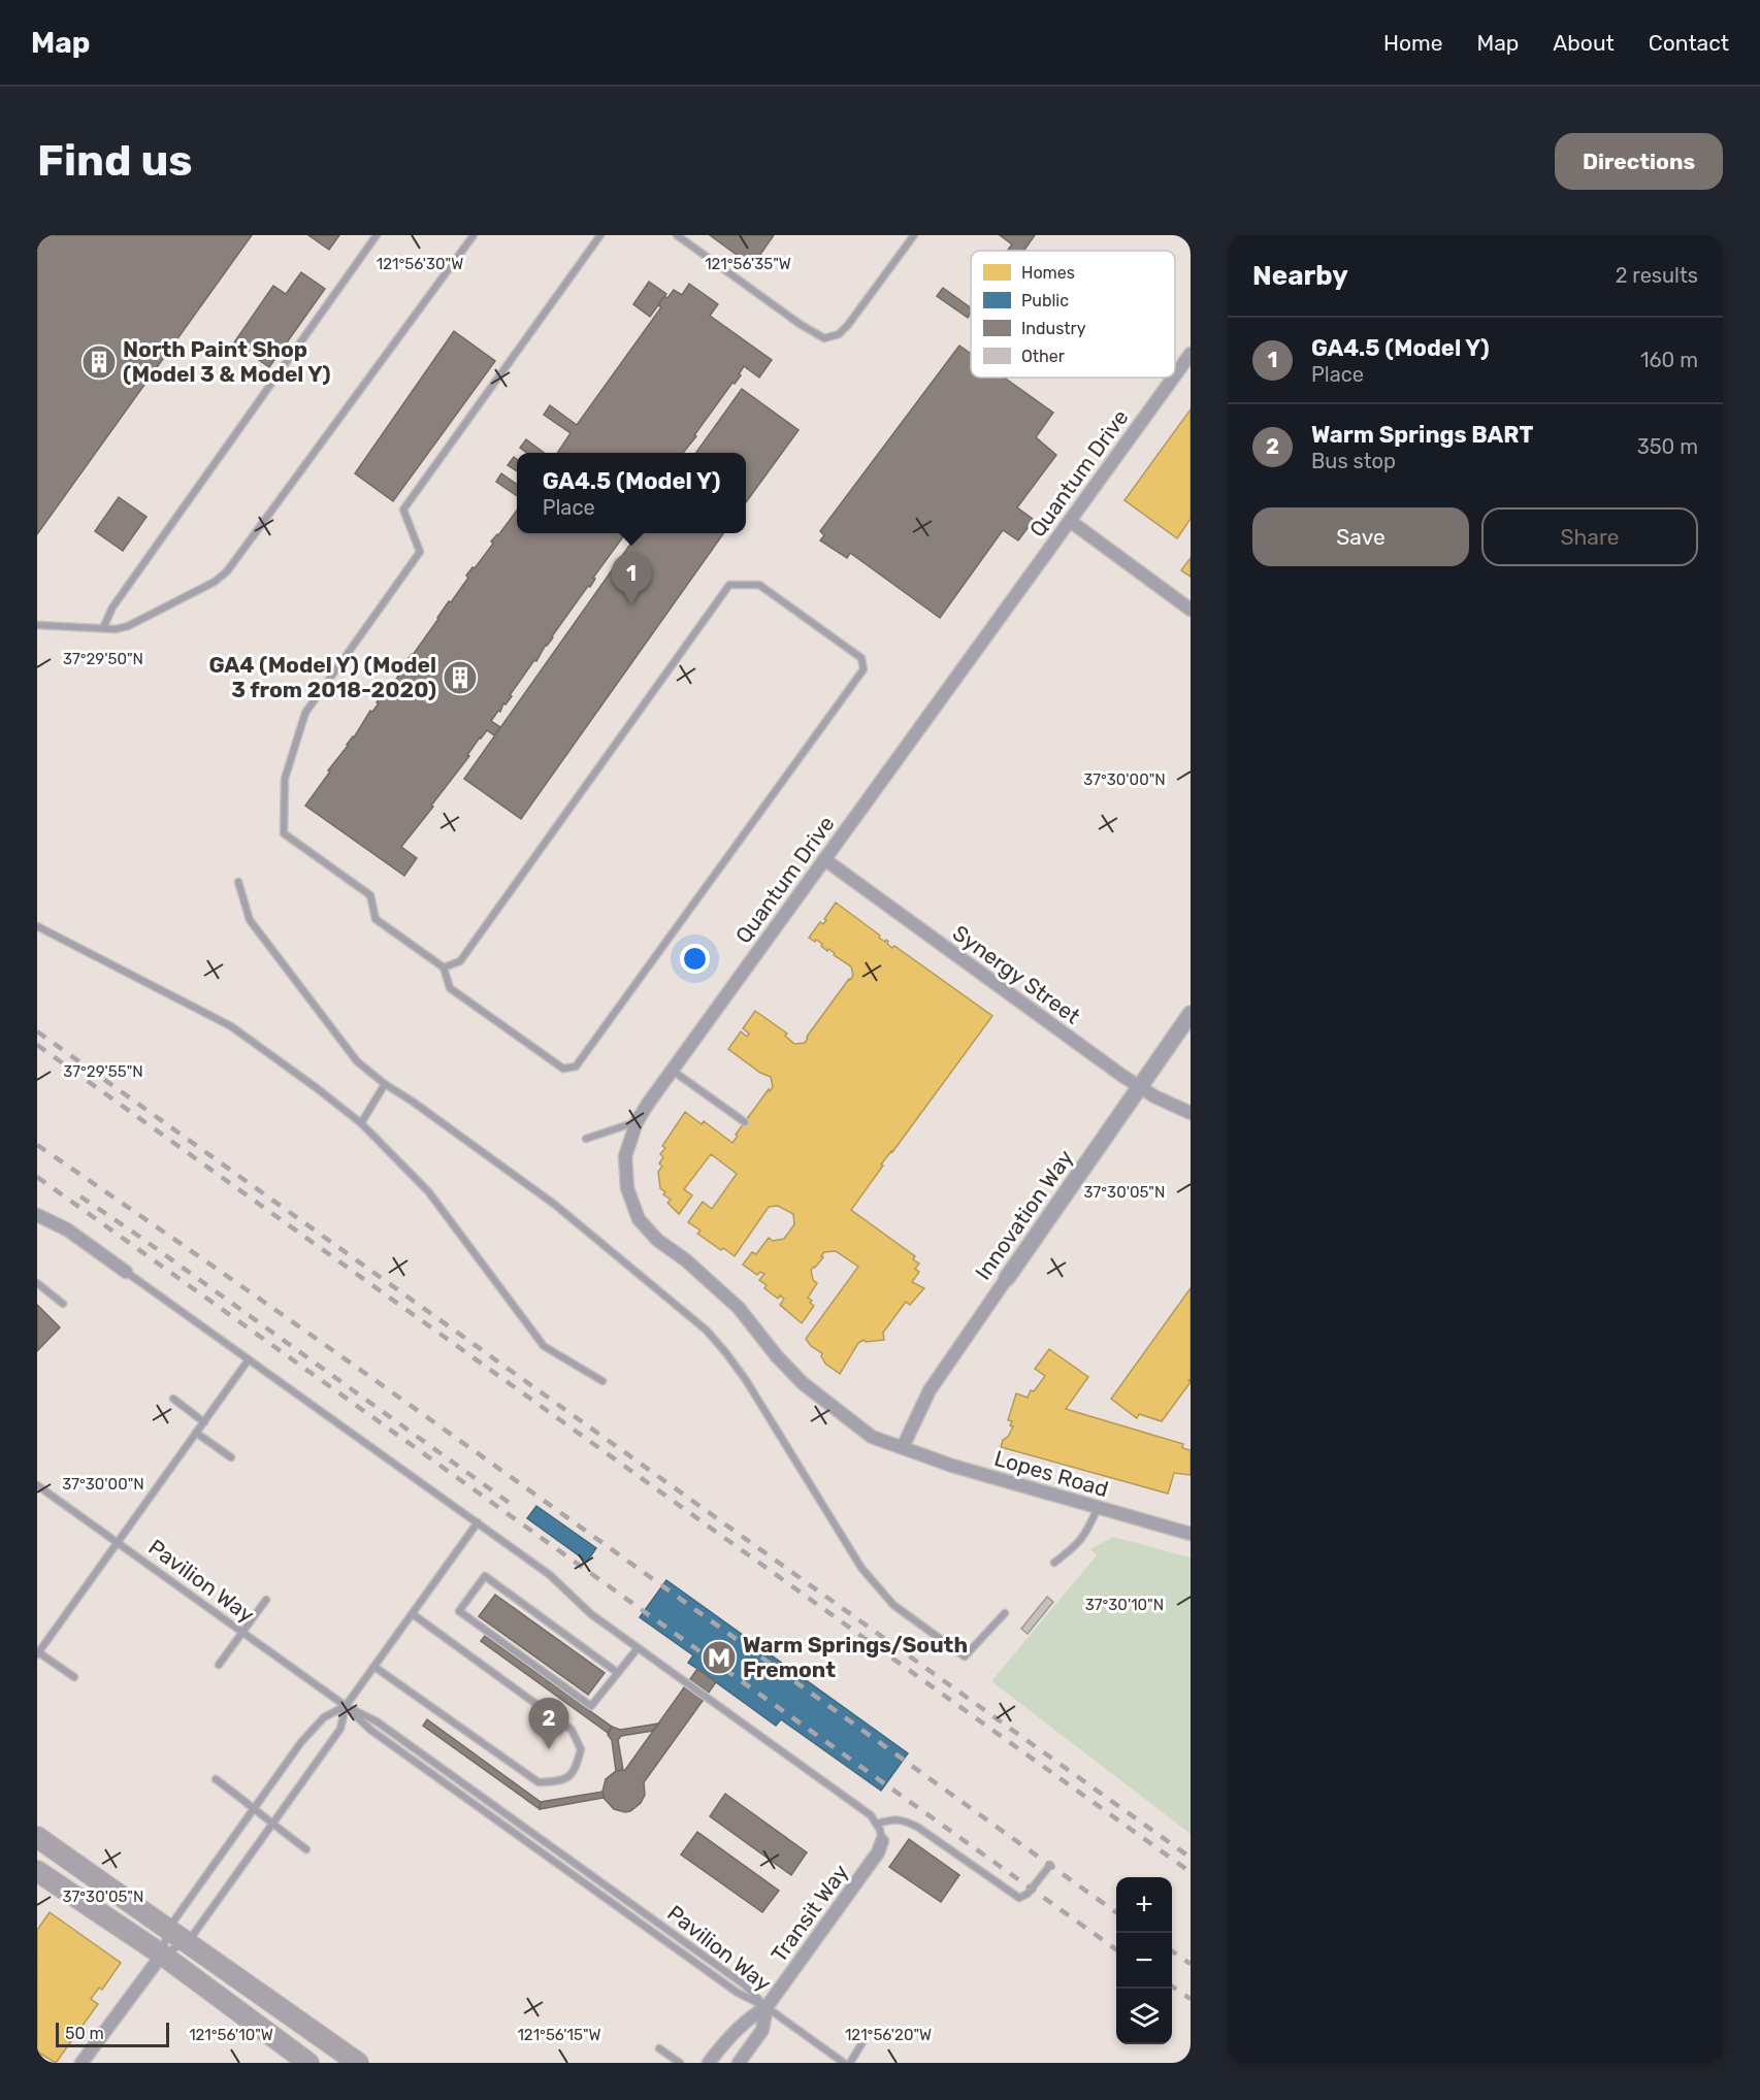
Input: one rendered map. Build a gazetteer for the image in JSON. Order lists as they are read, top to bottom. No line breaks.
{"streets":{"street":["Quantum Drive","Synergy Street","Innovation Way","Lopes Road","Transit Way"],"lane":["Pavilion Way"]},"crossings":[["Quantum Drive","Synergy Street"],["Quantum Drive","Innovation Way"],["Quantum Drive","Lopes Road"],["Synergy Street","Innovation Way"],["Innovation Way","Lopes Road"],["Pavilion Way","Transit Way"]],"places":{"building":["North Paint Shop (Model 3 & Model Y)","GA4 (Model Y) (Model 3 from 2018-2020)"],"metro station":["Warm Springs/South Fremont"]},"legend":["Homes","Public","Industry","Other"],"scale_bar":"50 m","page":{"header":"Map","nav":["Home","Map","About","Contact"],"buttons":["Directions",["Save","Share"]],"title":"Find us","heading":["Nearby","2 results"],"list":[{"mark":"1","name":"GA4.5 (Model Y)","note":"Place","value":"160 m"},{"mark":"2","name":"Warm Springs BART","note":"Bus stop","value":"350 m"}],"popup":["GA4.5 (Model Y)","Place"],"pins":["1","2"],"map_buttons":["+","−"],"scale":"50 m"},"coordinates":["121°56'30\"W","121°56'35\"W","37°29'50\"N","37°30'00\"N","37°29'55\"N","37°30'05\"N","37°30'10\"N","121°56'10\"W","121°56'15\"W","121°56'20\"W"]}
